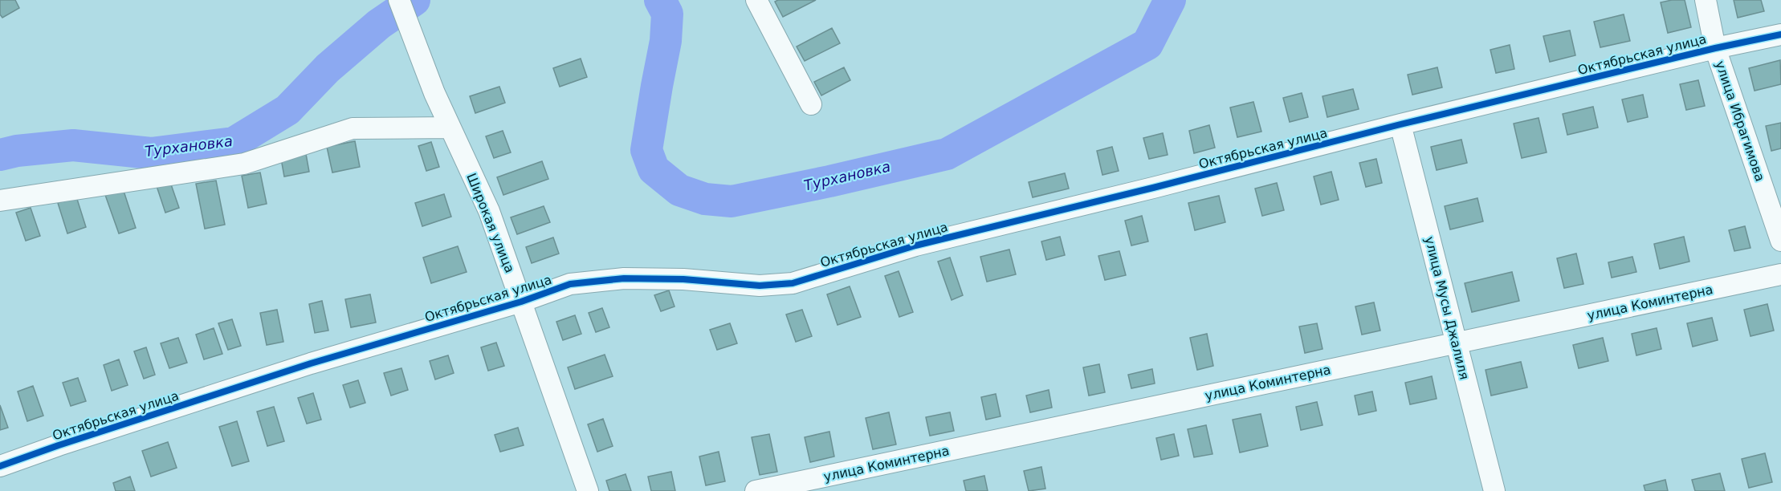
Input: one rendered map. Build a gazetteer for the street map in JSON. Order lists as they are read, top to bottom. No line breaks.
{"streets":{"street":["Октябрьская улица","улица Ибрагимова","Широкая улица","улица Коминтерна","улица Мусы Джалиля"]},"crossings":[["Октябрьская улица","улица Ибрагимова"],["Октябрьская улица","Широкая улица"],["Октябрьская улица","улица Мусы Джалиля"],["улица Коминтерна","улица Мусы Джалиля"]],"water":["Турхановка"]}
